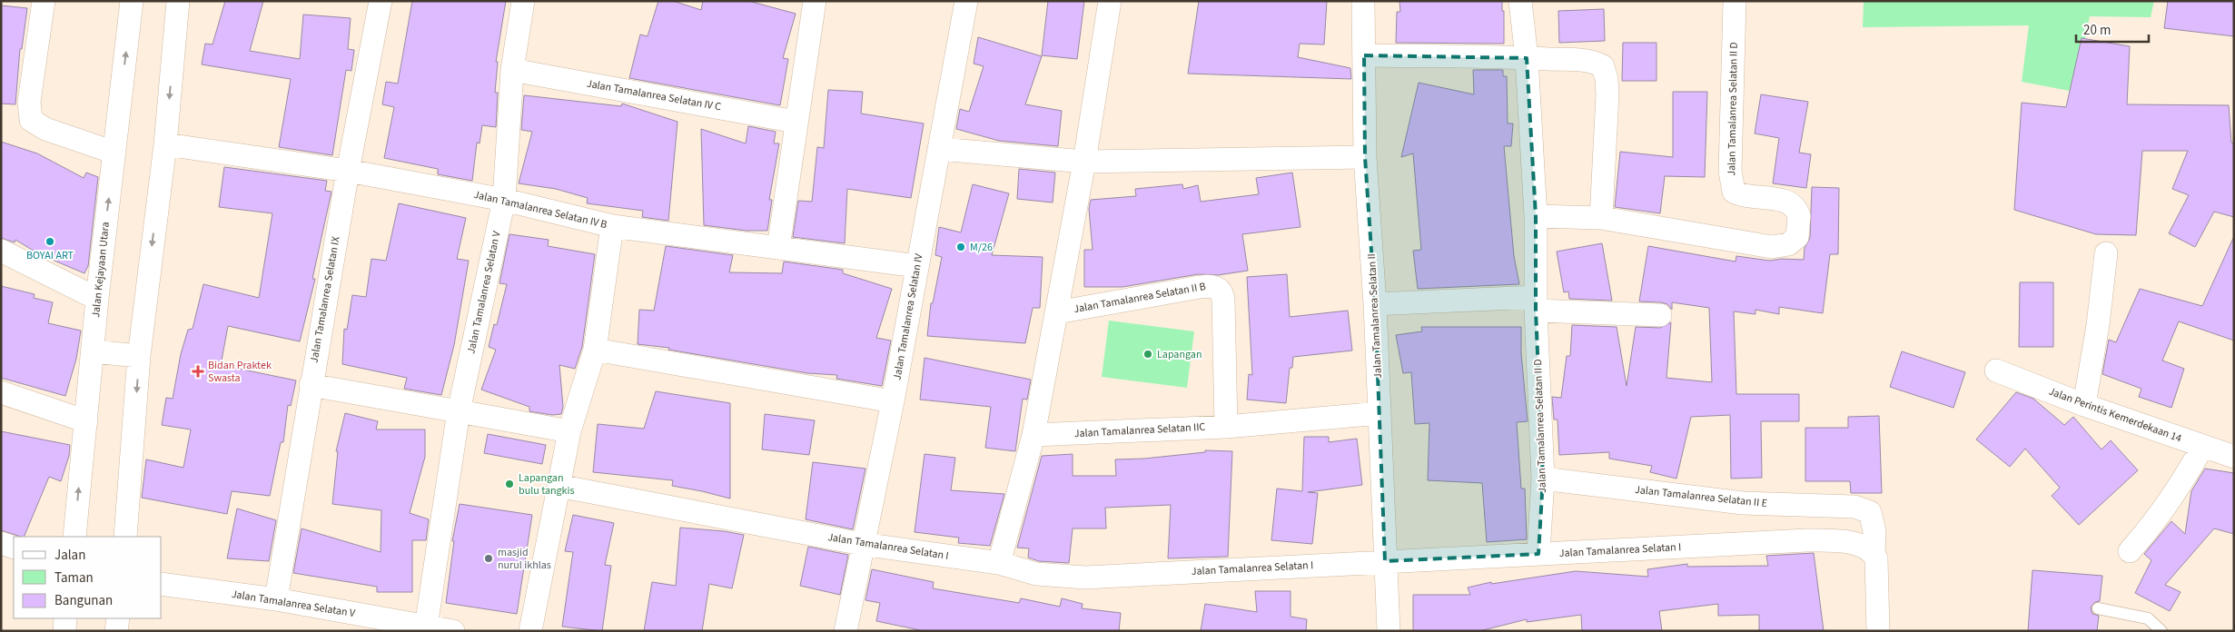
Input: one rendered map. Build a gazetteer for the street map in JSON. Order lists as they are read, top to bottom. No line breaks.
{"streets":{"street":["Jalan Tamalanrea Selatan IV C","Jalan Tamalanrea Selatan II D","Jalan Tamalanrea Selatan IV B","Jalan Kejayaan Utara","Jalan Tamalanrea Selatan V","Jalan Tamalanrea Selatan II B","Jalan Tamalanrea Selatan IX","Jalan Tamalanrea Selatan II","Jalan Tamalanrea Selatan IV","Jalan Perintis Kemerdekaan 14","Jalan Tamalanrea Selatan IIC","Jalan Tamalanrea Selatan II E","Jalan Tamalanrea Selatan I"]},"crossings":[["Jalan Tamalanrea Selatan II D","Jalan Tamalanrea Selatan II E"],["Jalan Tamalanrea Selatan II D","Jalan Tamalanrea Selatan I"],["Jalan Tamalanrea Selatan IV B","Jalan Tamalanrea Selatan V"],["Jalan Tamalanrea Selatan IV B","Jalan Tamalanrea Selatan IX"],["Jalan Tamalanrea Selatan IV B","Jalan Tamalanrea Selatan IV"],["Jalan Tamalanrea Selatan V","Jalan Tamalanrea Selatan IX"],["Jalan Tamalanrea Selatan II B","Jalan Tamalanrea Selatan IIC"],["Jalan Tamalanrea Selatan II","Jalan Tamalanrea Selatan IIC"],["Jalan Tamalanrea Selatan II","Jalan Tamalanrea Selatan I"],["Jalan Tamalanrea Selatan IV","Jalan Tamalanrea Selatan I"],["Jalan Tamalanrea Selatan II E","Jalan Tamalanrea Selatan I"]],"places":{"other":["BOYAI ART","M/26","Lapangan","Lapangan bulu tangkis","masjid nurul ikhlas"],"health":["Bidan Praktek Swasta"]},"legend":["Jalan","Taman","Bangunan"],"scale_bar":"20 m"}
